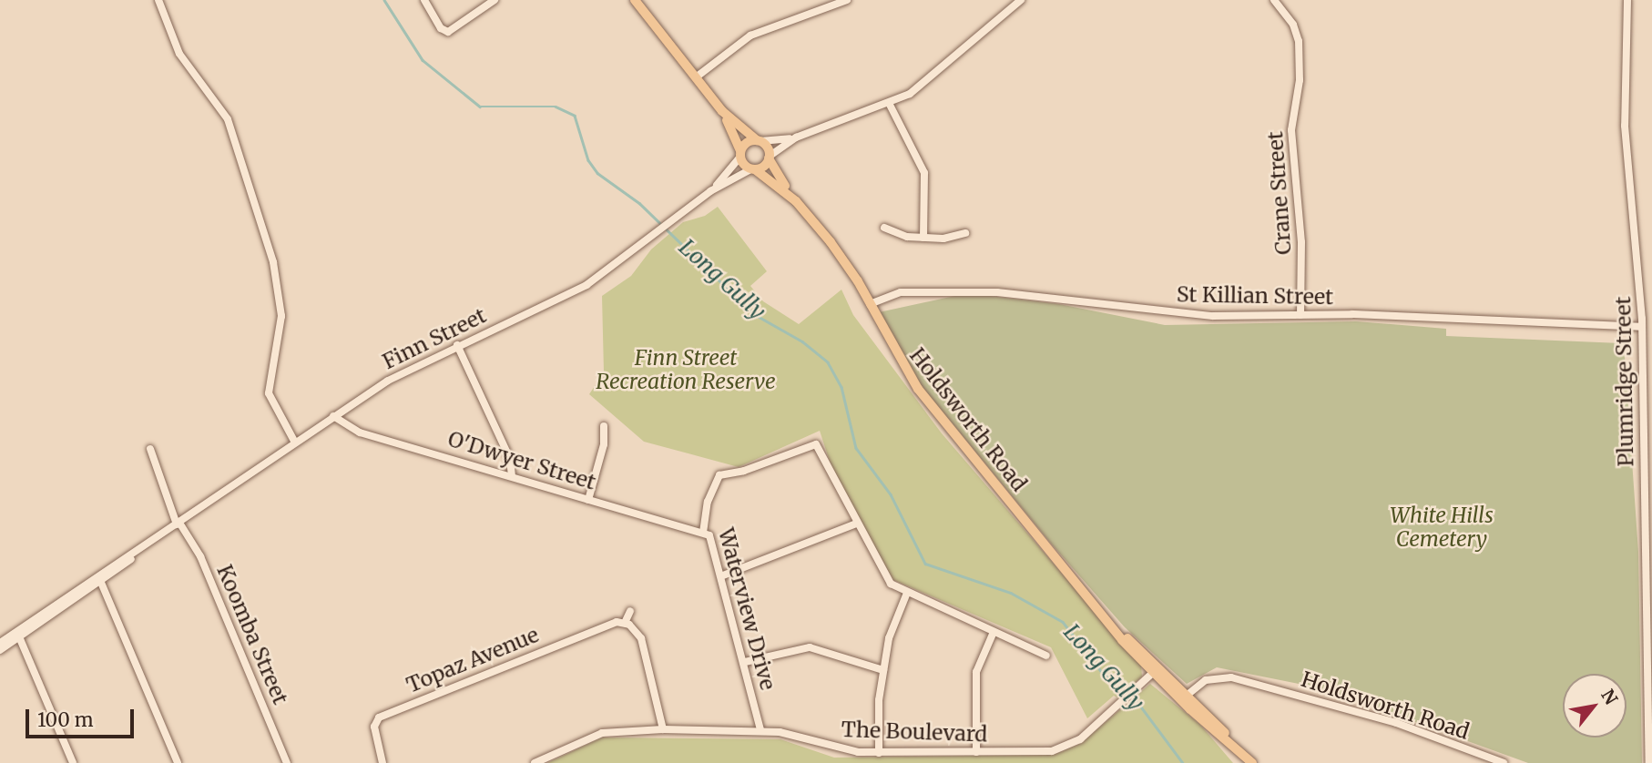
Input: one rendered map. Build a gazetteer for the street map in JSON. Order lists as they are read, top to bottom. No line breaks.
{"streets":{"main road":["Holdsworth Road"],"street":["Crane Street","St Killian Street","Finn Street","Plumridge Street","O'Dwyer Street","Waterview Drive","Koomba Street","Topaz Avenue","The Boulevard"]},"crossings":[["Crane Street","St Killian Street"],["St Killian Street","Plumridge Street"],["St Killian Street","Holdsworth Road"],["Finn Street","Holdsworth Road"],["Finn Street","O'Dwyer Street"],["Finn Street","Koomba Street"],["Holdsworth Road","The Boulevard"],["O'Dwyer Street","Waterview Drive"],["Waterview Drive","The Boulevard"]],"water":["Long Gully"],"parks":["Finn Street Recreation Reserve","White Hills Cemetery"],"scale_bar":"100 m","north":"top right"}
